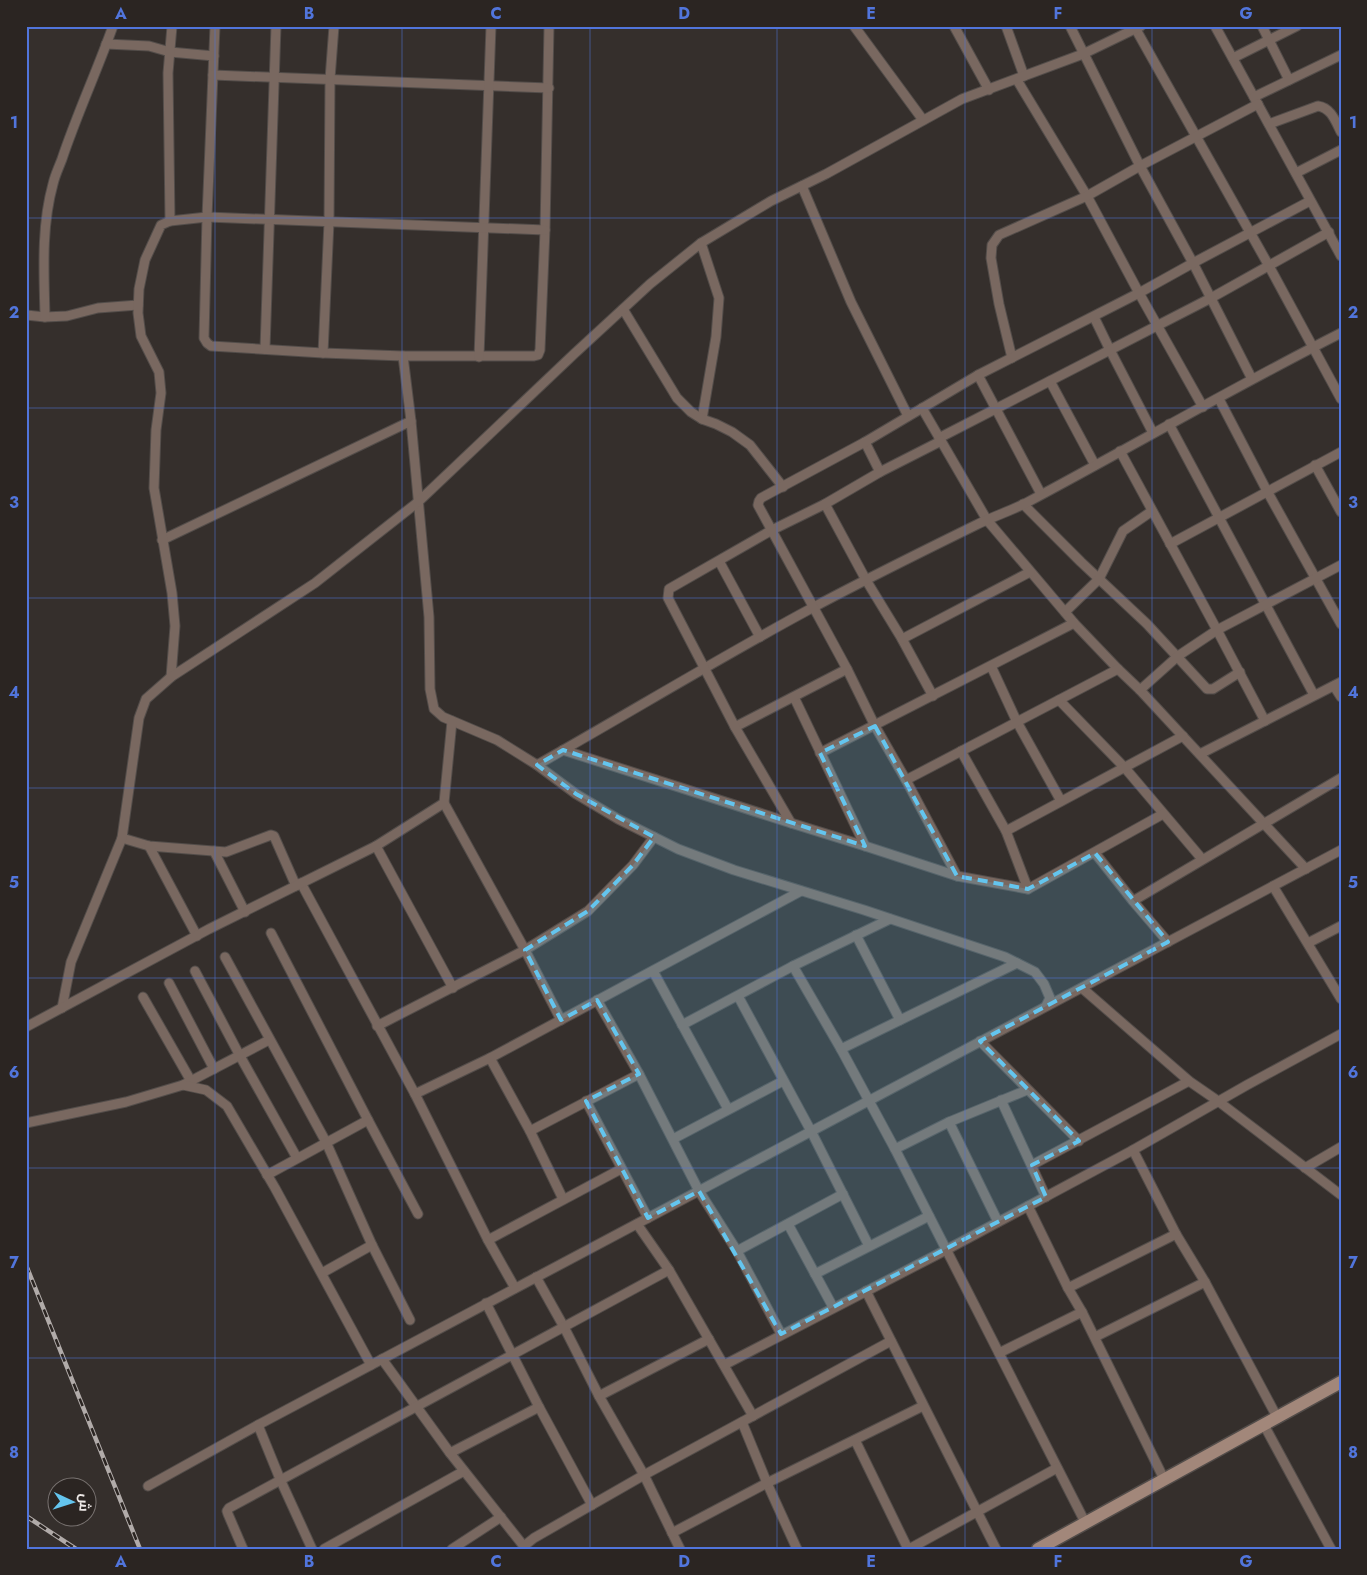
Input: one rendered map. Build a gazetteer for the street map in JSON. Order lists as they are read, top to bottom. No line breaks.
{"north":"right","grid":{"columns":["A","B","C","D","E","F","G"],"rows":["1","2","3","4","5","6","7","8"]}}
